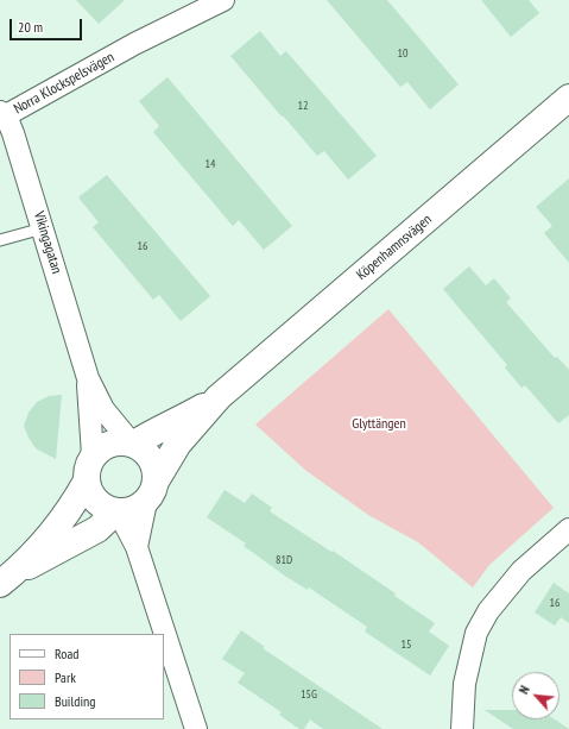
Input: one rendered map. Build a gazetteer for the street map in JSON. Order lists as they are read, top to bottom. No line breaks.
{"streets":{"street":["Norra Klockspelsvägen","Vikingagatan","Köpenhamnsvägen"]},"crossings":[["Norra Klockspelsvägen","Vikingagatan"],["Vikingagatan","Köpenhamnsvägen"]],"parks":["Glyttängen"],"house_numbers":["10","12","14","16","81D","16","15","15G"],"legend":["Road","Park","Building"],"scale_bar":"20 m","north":"top left"}
